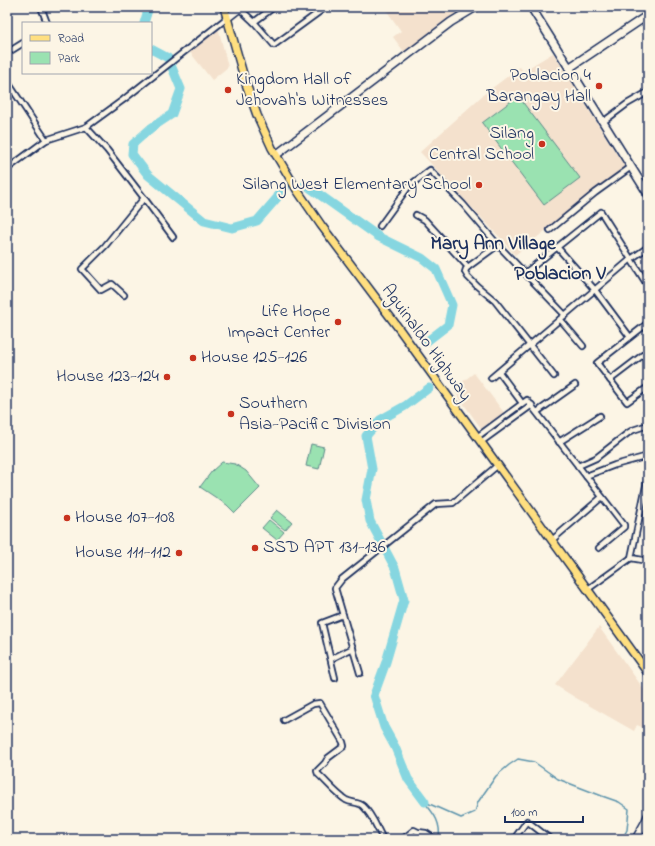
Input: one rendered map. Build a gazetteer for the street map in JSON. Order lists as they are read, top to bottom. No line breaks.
{"streets":{"main road":["Aguinaldo Highway"]},"districts":["Mary Ann Village","Poblacion V"],"places":["Poblacion 4 Barangay Hall","Kingdom Hall of Jehovah's Witnesses","Silang Central School","Silang West Elementary School","Life Hope Impact Center","House 125-126","House 123-124","Southern Asia-Pacific Division","House 107-108","SSD APT 131-136","House 111-112"],"legend":["Road","Park"],"scale_bar":"100 m"}
